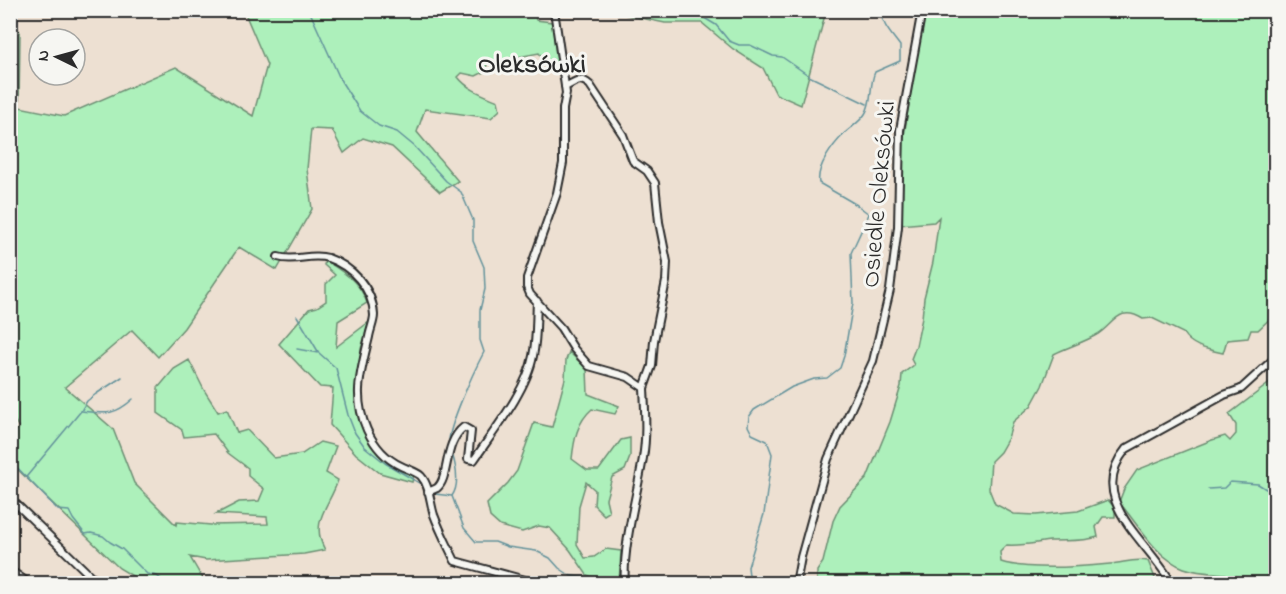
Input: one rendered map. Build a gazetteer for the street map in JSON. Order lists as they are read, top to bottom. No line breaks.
{"streets":{"street":["Osiedle Oleksówki"]},"districts":["Oleksówki"],"north":"left"}
